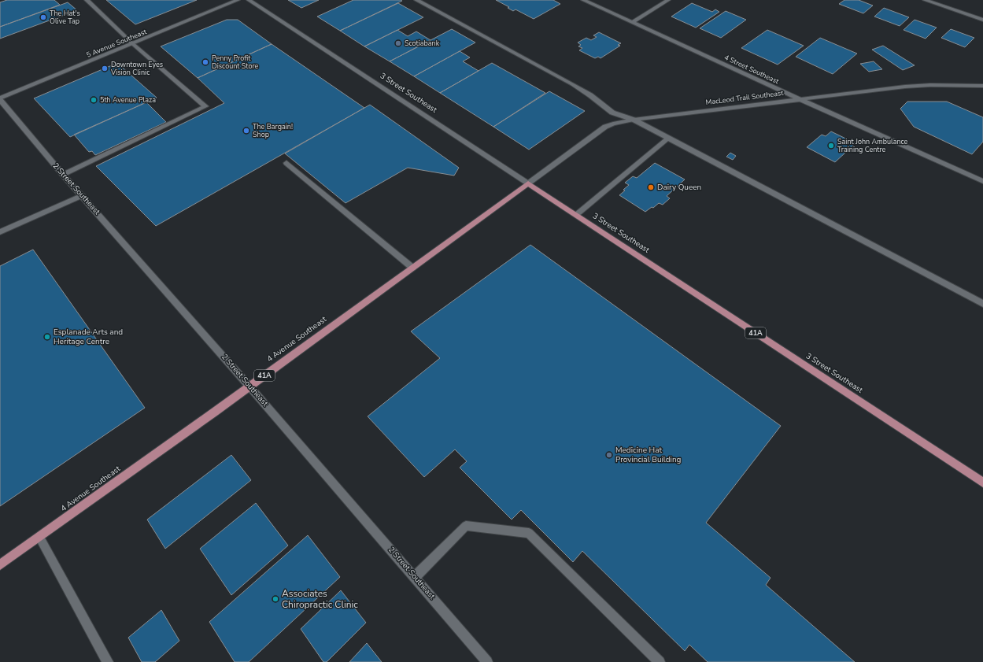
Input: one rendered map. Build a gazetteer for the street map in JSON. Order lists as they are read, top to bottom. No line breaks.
{"streets":{"main road":["3 Street Southeast","41A","4 Avenue Southeast"],"street":["5 Avenue Southeast","4 Street Southeast","MacLeod Trail Southeast","2 Street Southeast"]},"crossings":[["5 Avenue Southeast","2 Street Southeast"],["4 Street Southeast","MacLeod Trail Southeast"],["3 Street Southeast","MacLeod Trail Southeast"],["3 Street Southeast","4 Avenue Southeast"],["MacLeod Trail Southeast","4 Avenue Southeast"],["2 Street Southeast","4 Avenue Southeast"]],"places":["The Hat's Olive Tap","Scotiabank","Penny Profit Discount Store","Downtown Eyes Vision Clinic","5th Avenue Plaza","The Bargain! Shop","Saint John Ambulance Training Centre","Dairy Queen","Esplanade Arts and Heritage Centre","Medicine Hat Provincial Building","Associates Chiropractic Clinic"]}
